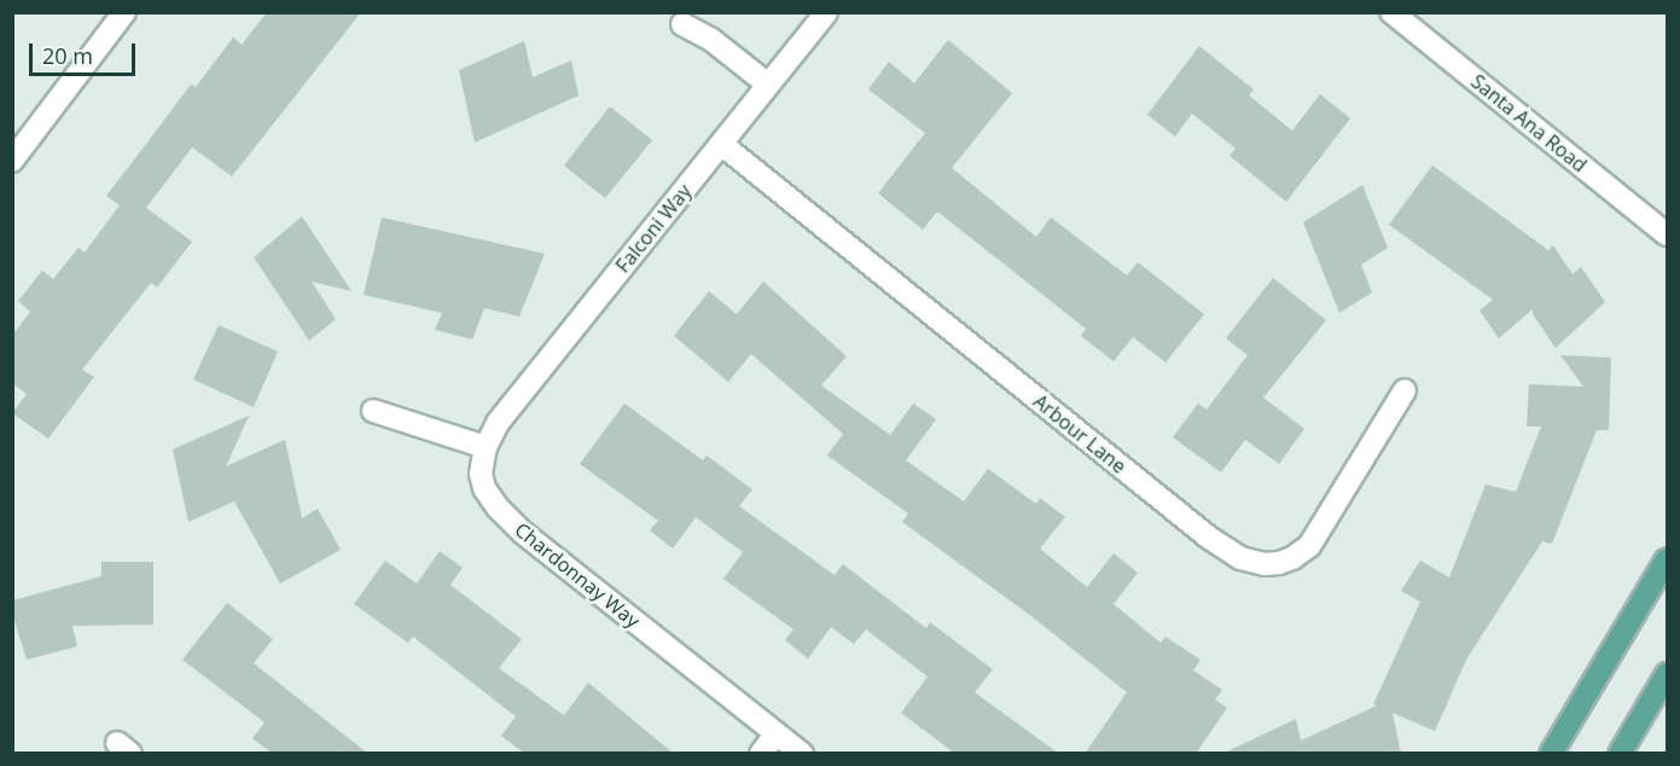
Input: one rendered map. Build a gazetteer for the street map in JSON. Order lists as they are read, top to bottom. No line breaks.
{"streets":{"street":["Santa Ana Road","Falconi Way","Arbour Lane","Chardonnay Way"]},"crossings":[["Falconi Way","Arbour Lane"],["Falconi Way","Chardonnay Way"]],"scale_bar":"20 m"}
